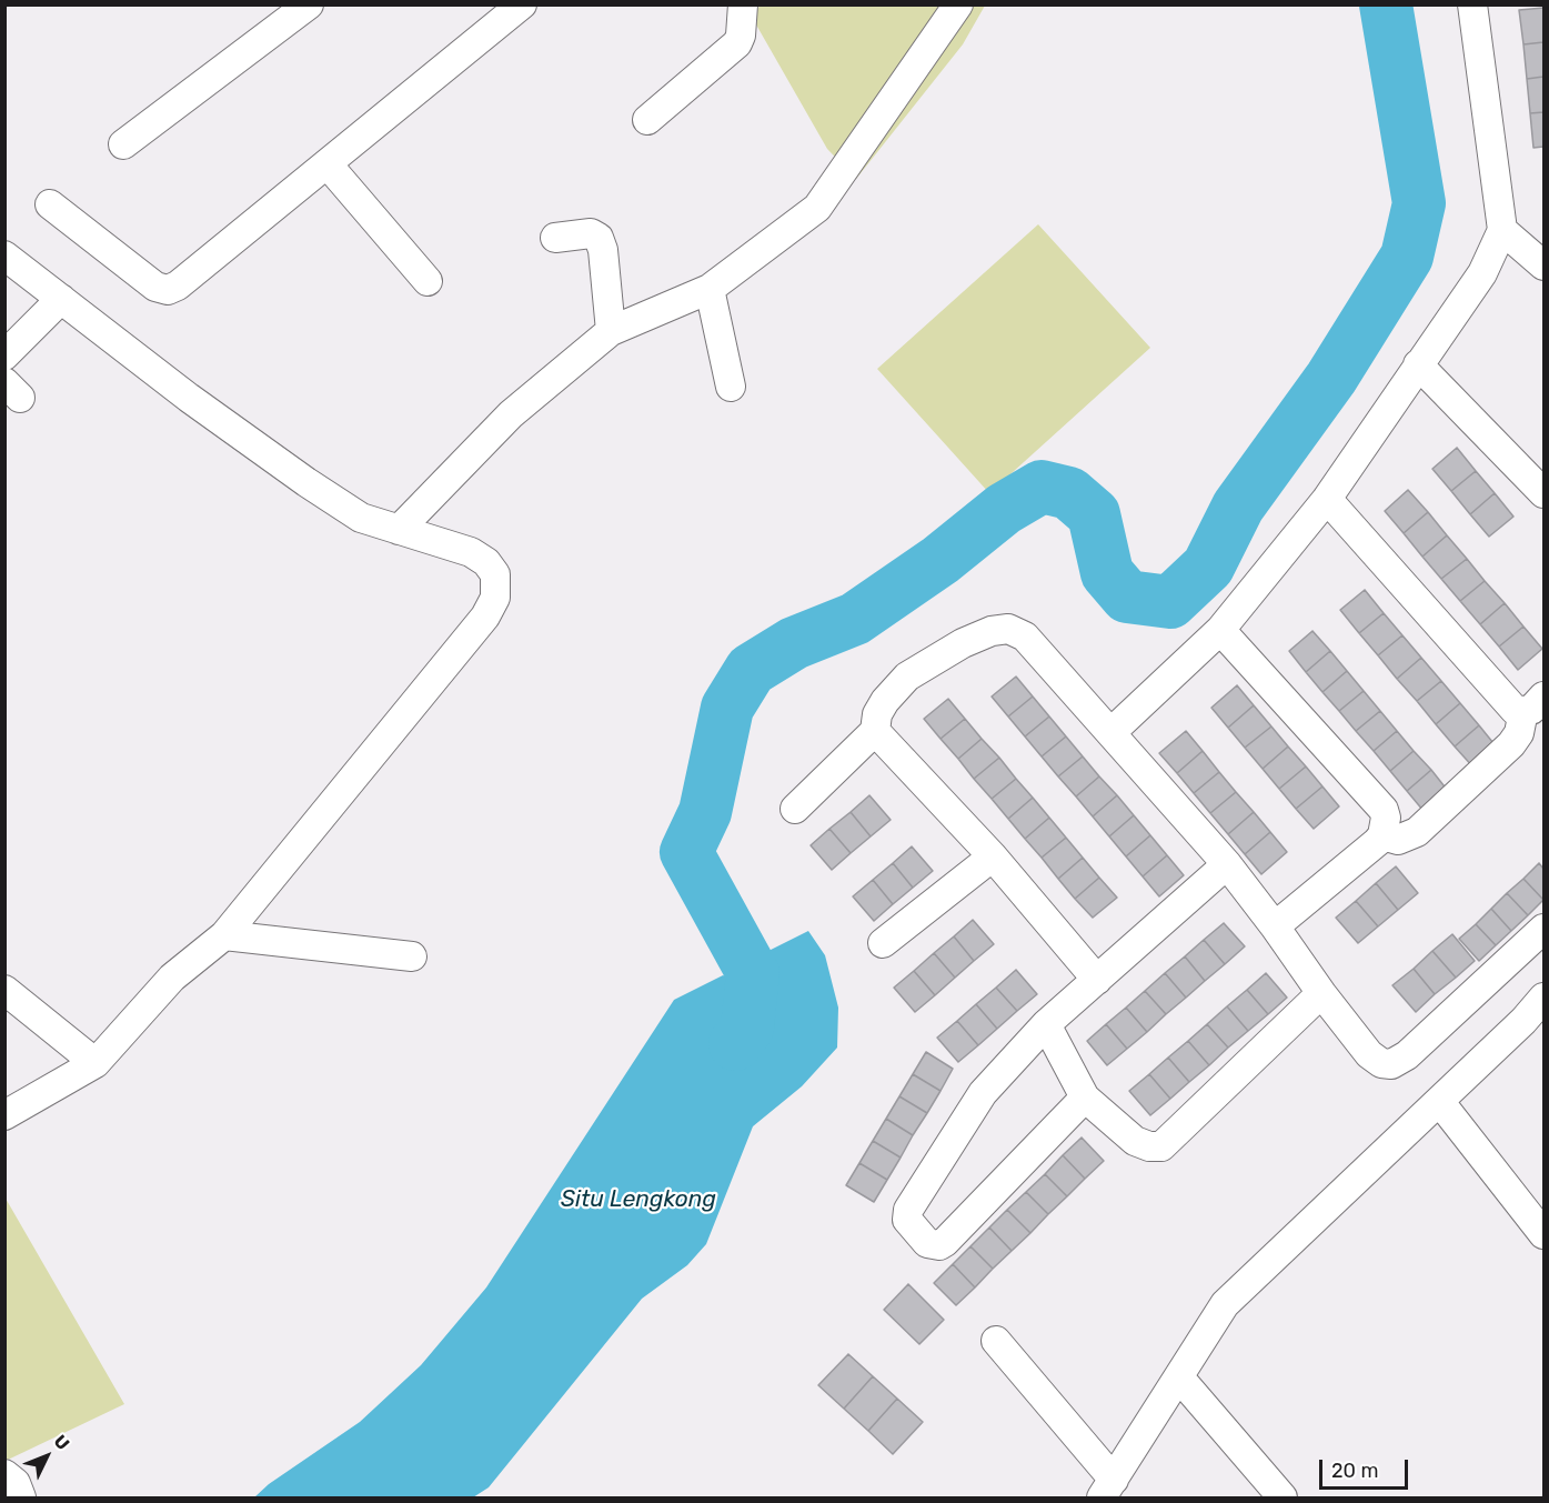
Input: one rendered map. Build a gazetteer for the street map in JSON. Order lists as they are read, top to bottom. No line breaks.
{"water":["Situ Lengkong"],"scale_bar":"20 m","north":"top right"}
